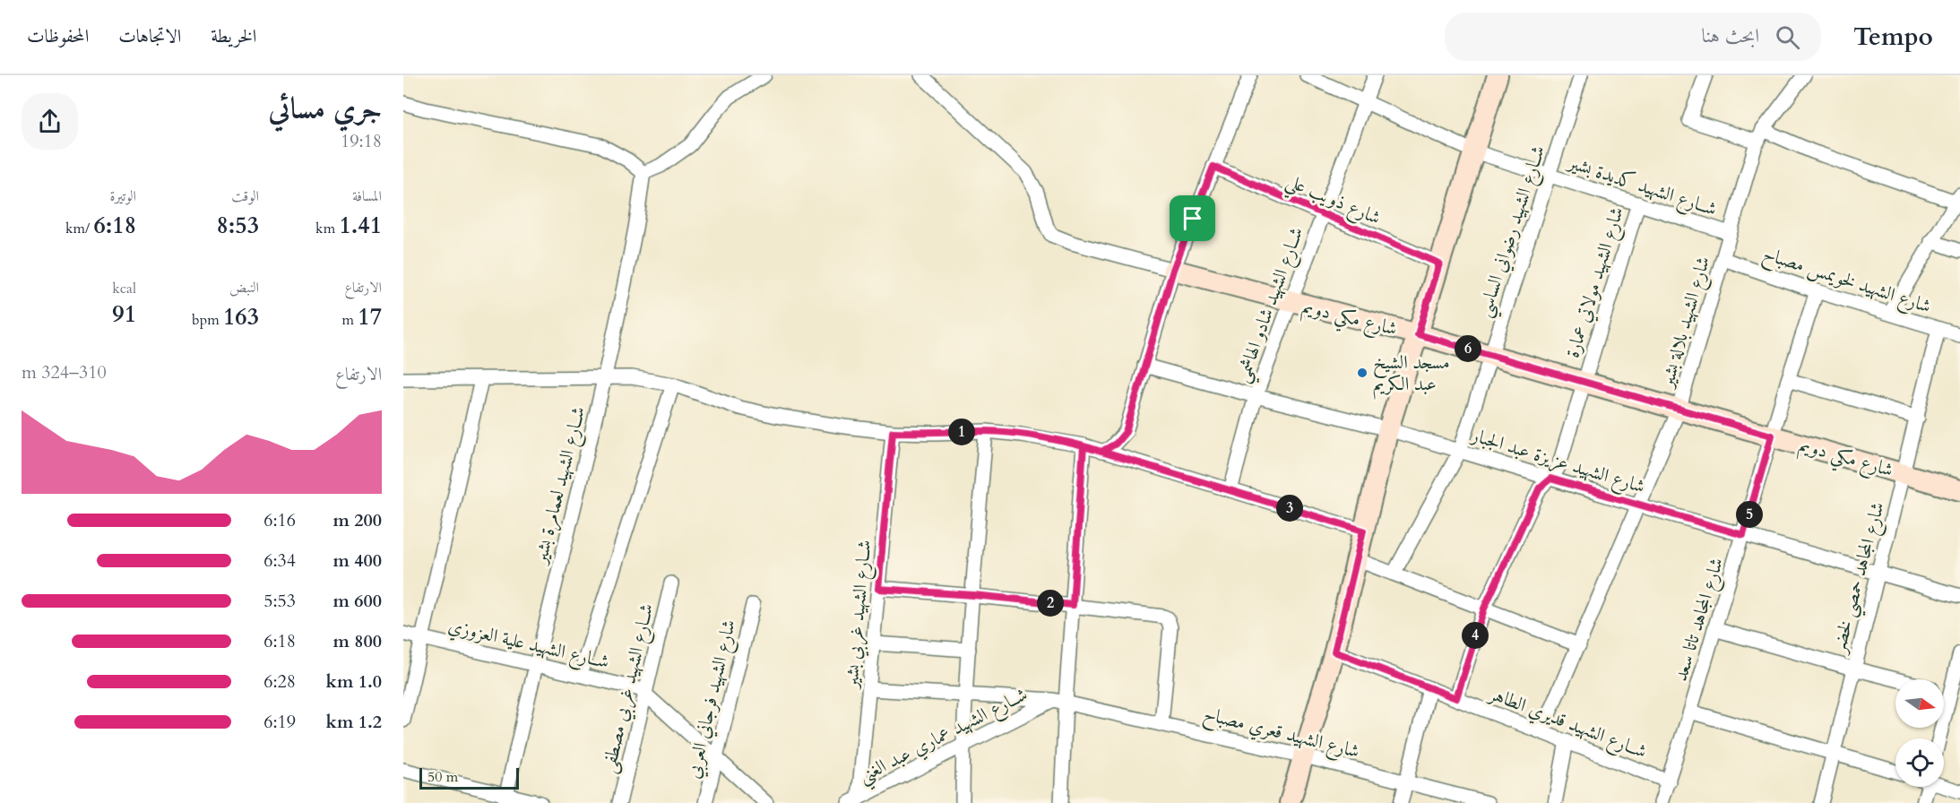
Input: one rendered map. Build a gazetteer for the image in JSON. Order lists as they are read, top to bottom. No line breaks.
{"streets":{"street":["شــارع الشهيد كديدة بشير","شارع ذويب علي","شــارع الشهيد رضواني الساسي","شارع الشهيد لخويمس مصباح","شارع الشهيد مولاتي عمارة","شــارع الشهيد شادو الهاشمي","شارع مكي دويم","شارع الشهيد بلالة بشير","شارع الشهيد عزيزة عبد الجبار","شــارع الشهيد لعمامرة بشير","شارع المجاهد حمصي لخضر","شــارع الشهيد غربي بشير","شارع المجاهد تاتا سعد","شــارع الشهيد علية العزوزي","شــارع الشهيد غربي مصطفى","شارع الشهيد فرجاني العربي","شــارع الشهيد قديري الطاهر","شارع الشهيد قعري مصباح","شــارع الشهيد عماري عبد الغني"]},"crossings":[["شــارع الشهيد كديدة بشير","شــارع الشهيد رضواني الساسي"],["شــارع الشهيد كديدة بشير","شارع الشهيد مولاتي عمارة"],["شــارع الشهيد كديدة بشير","شــارع الشهيد شادو الهاشمي"],["شــارع الشهيد كديدة بشير","شارع الشهيد بلالة بشير"],["شارع ذويب علي","شــارع الشهيد شادو الهاشمي"],["شــارع الشهيد رضواني الساسي","شارع مكي دويم"],["شــارع الشهيد رضواني الساسي","شارع الشهيد عزيزة عبد الجبار"],["شارع الشهيد لخويمس مصباح","شارع الشهيد بلالة بشير"],["شارع الشهيد لخويمس مصباح","شارع المجاهد حمصي لخضر"],["شارع الشهيد لخويمس مصباح","شارع المجاهد تاتا سعد"],["شارع الشهيد مولاتي عمارة","شارع مكي دويم"],["شارع الشهيد مولاتي عمارة","شارع الشهيد عزيزة عبد الجبار"],["شارع الشهيد مولاتي عمارة","شــارع الشهيد قديري الطاهر"],["شــارع الشهيد شادو الهاشمي","شارع مكي دويم"],["شــارع الشهيد شادو الهاشمي","شارع الشهيد عزيزة عبد الجبار"],["شارع مكي دويم","شارع الشهيد بلالة بشير"],["شارع مكي دويم","شارع المجاهد حمصي لخضر"],["شارع مكي دويم","شارع المجاهد تاتا سعد"],["شارع الشهيد بلالة بشير","شارع الشهيد عزيزة عبد الجبار"],["شارع الشهيد بلالة بشير","شــارع الشهيد قديري الطاهر"],["شارع الشهيد عزيزة عبد الجبار","شارع المجاهد حمصي لخضر"],["شارع الشهيد عزيزة عبد الجبار","شارع المجاهد تاتا سعد"],["شــارع الشهيد لعمامرة بشير","شــارع الشهيد علية العزوزي"],["شــارع الشهيد غربي بشير","شارع الشهيد قعري مصباح"],["شــارع الشهيد غربي بشير","شــارع الشهيد عماري عبد الغني"],["شارع المجاهد تاتا سعد","شــارع الشهيد قديري الطاهر"],["شــارع الشهيد علية العزوزي","شــارع الشهيد غربي مصطفى"],["شارع الشهيد قعري مصباح","شــارع الشهيد عماري عبد الغني"]],"places":["مسجد الشيخ عبد الكريم"],"scale_bar":"50 m","north":"right","page":{"header":"Tempo","search":"ابحث هنا","nav":["الخريطة","الاتجاهات","المحفوظات"],"heading":["جري مسائي","19:18"],"stats":[["المسافة","1.41 km"],["الوقت","8:53"],["الوتيرة","6:18 /km"],["الارتفاع","17 m"],["النبض","163 bpm"],["kcal","91"]],"pins":["6","1","3","5","2","4"],"chart":["الارتفاع","310–324 m"],"list":[{"name":"200 m","note":"6:16"},{"name":"400 m","note":"6:34"},{"name":"600 m","note":"5:53"},{"name":"800 m","note":"6:18"},{"name":"1.0 km","note":"6:28"},{"name":"1.2 km","note":"6:19"}],"scale":"50 m"}}
